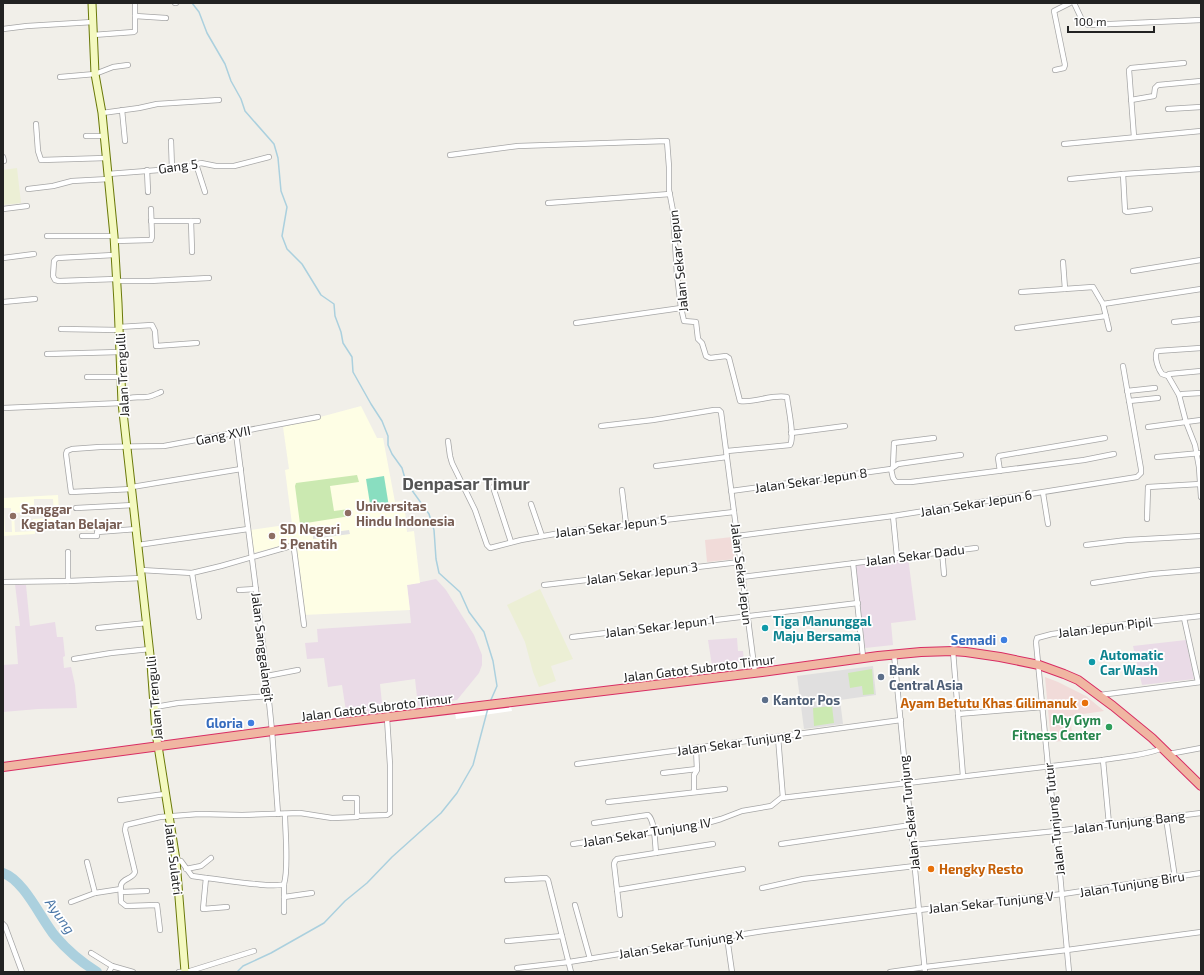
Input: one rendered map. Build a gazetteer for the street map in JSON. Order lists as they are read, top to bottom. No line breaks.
{"streets":{"highway":["Jalan Gatot Subroto Timur"],"main road":["Jalan Trengulli","Jalan Sulatri"],"street":["Gang 5","Jalan Sekar Jepun","Gang XVII","Jalan Sekar Jepun 8","Jalan Sekar Jepun 6","Jalan Sekar Jepun 5","Jalan Sekar Dadu","Jalan Sekar Jepun 3","Jalan Sekar Jepun 1","Jalan Jepun Pipil","Jalan Sanggalangit","Jalan Sekar Tunjung 2","Jalan Sekar Tunjung","Jalan Tunjung Tutur","Jalan Tunjung Bang","Jalan Sekar Tunjung IV","Jalan Tunjung Biru","Jalan Sekar Tunjung V","Jalan Sekar Tunjung X"]},"crossings":[["Gang 5","Jalan Trengulli"],["Jalan Sekar Jepun","Jalan Sekar Jepun 8"],["Jalan Sekar Jepun","Jalan Sekar Jepun 6"],["Jalan Sekar Jepun","Jalan Sekar Jepun 5"],["Jalan Sekar Jepun","Jalan Sekar Jepun 3"],["Jalan Sekar Jepun","Jalan Sekar Jepun 1"],["Jalan Sekar Jepun","Jalan Gatot Subroto Timur"],["Jalan Trengulli","Gang XVII"],["Jalan Trengulli","Jalan Gatot Subroto Timur"],["Jalan Trengulli","Jalan Sulatri"],["Gang XVII","Jalan Sanggalangit"],["Jalan Sekar Dadu","Jalan Sekar Jepun 1"],["Jalan Sekar Dadu","Jalan Gatot Subroto Timur"],["Jalan Jepun Pipil","Jalan Gatot Subroto Timur"],["Jalan Jepun Pipil","Jalan Tunjung Tutur"],["Jalan Sanggalangit","Jalan Gatot Subroto Timur"],["Jalan Gatot Subroto Timur","Jalan Sekar Tunjung"],["Jalan Gatot Subroto Timur","Jalan Tunjung Tutur"],["Jalan Gatot Subroto Timur","Jalan Sekar Tunjung IV"],["Jalan Gatot Subroto Timur","Jalan Sulatri"],["Jalan Sekar Tunjung 2","Jalan Sekar Tunjung"],["Jalan Sekar Tunjung","Jalan Tunjung Bang"],["Jalan Sekar Tunjung","Jalan Sekar Tunjung IV"],["Jalan Sekar Tunjung","Jalan Sekar Tunjung V"],["Jalan Sekar Tunjung","Jalan Sekar Tunjung X"],["Jalan Tunjung Tutur","Jalan Tunjung Bang"],["Jalan Tunjung Tutur","Jalan Sekar Tunjung IV"],["Jalan Tunjung Tutur","Jalan Tunjung Biru"],["Jalan Tunjung Tutur","Jalan Sekar Tunjung V"],["Jalan Tunjung Biru","Jalan Sekar Tunjung V"],["Jalan Sekar Tunjung V","Jalan Sekar Tunjung X"]],"districts":["Denpasar Timur"],"water":["Ayung"],"places":["Universitas Hindu Indonesia","Sanggar Kegiatan Belajar","SD Negeri 5 Penatih","Tiga Manunggal Maju Bersama","Semadi","Automatic Car Wash","Bank Central Asia","Kantor Pos","Ayam Betutu Khas Gilimanuk","Gloria","My Gym Fitness Center","Hengky Resto"],"scale_bar":"100 m"}
